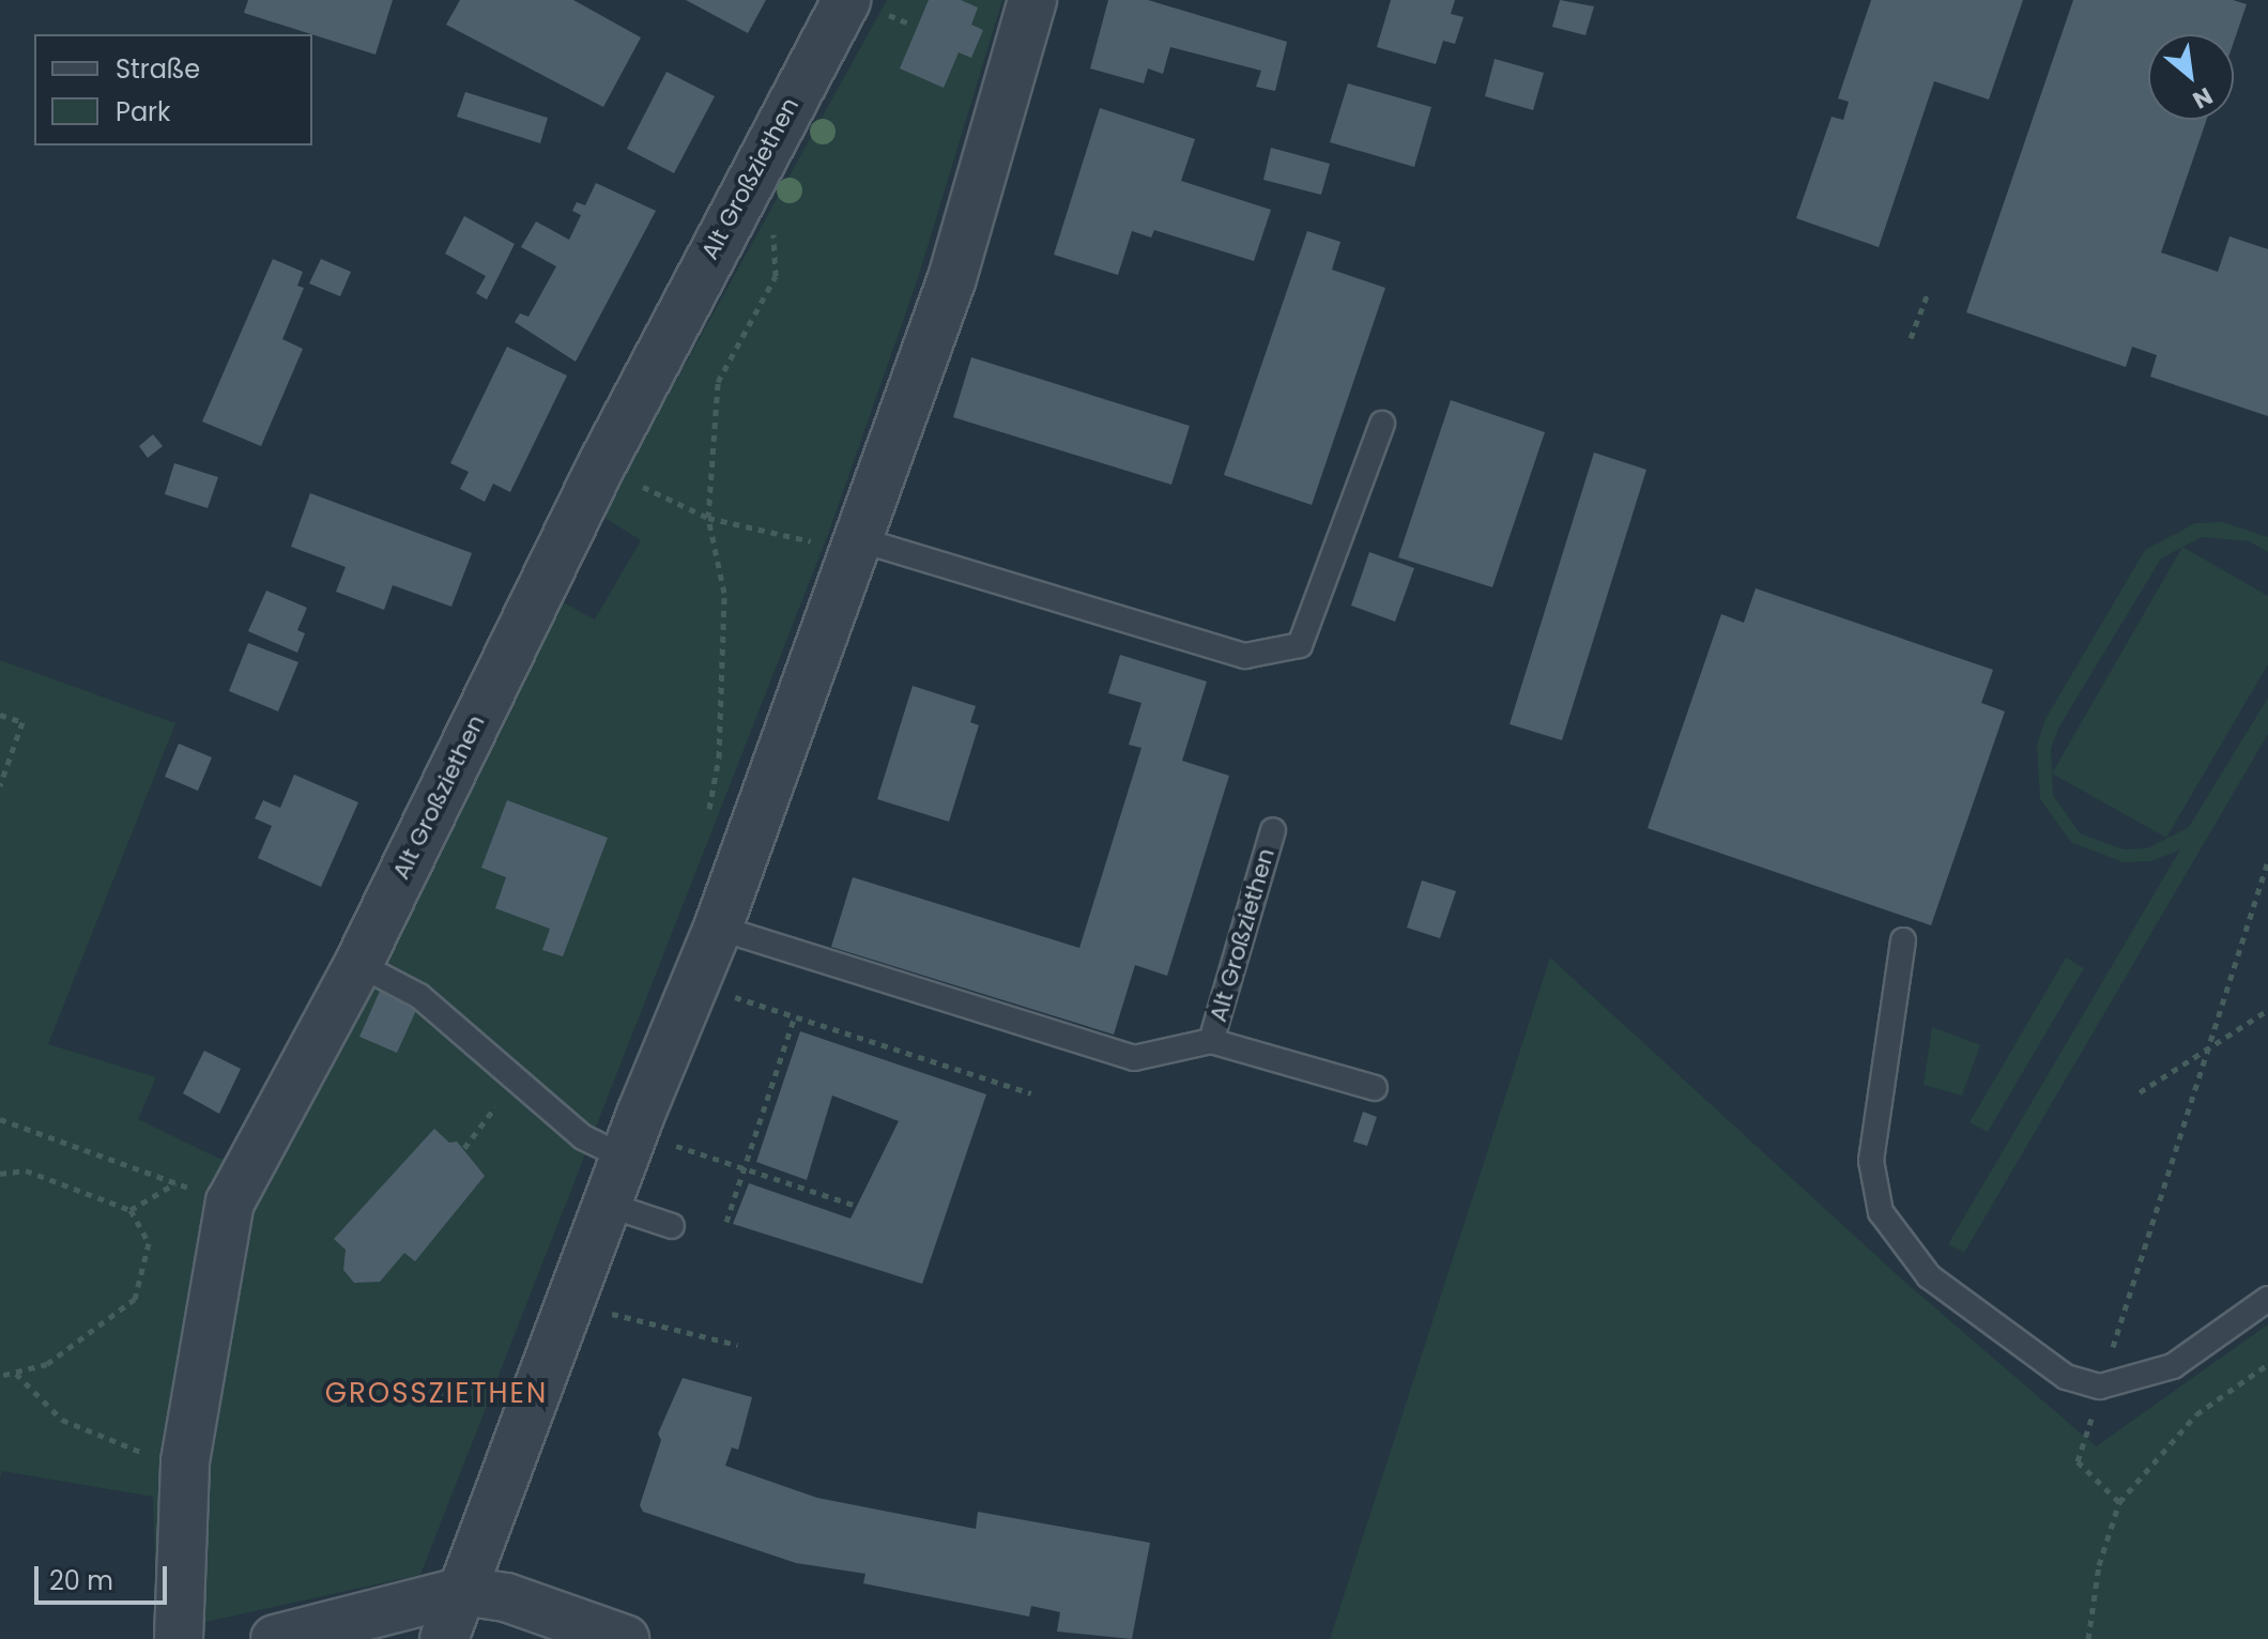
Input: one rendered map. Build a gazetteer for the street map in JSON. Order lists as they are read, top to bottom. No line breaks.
{"streets":{"street":["Alt Großziethen"]},"districts":["GROSSZIETHEN"],"legend":["Straße","Park"],"scale_bar":"20 m","north":"bottom right"}
